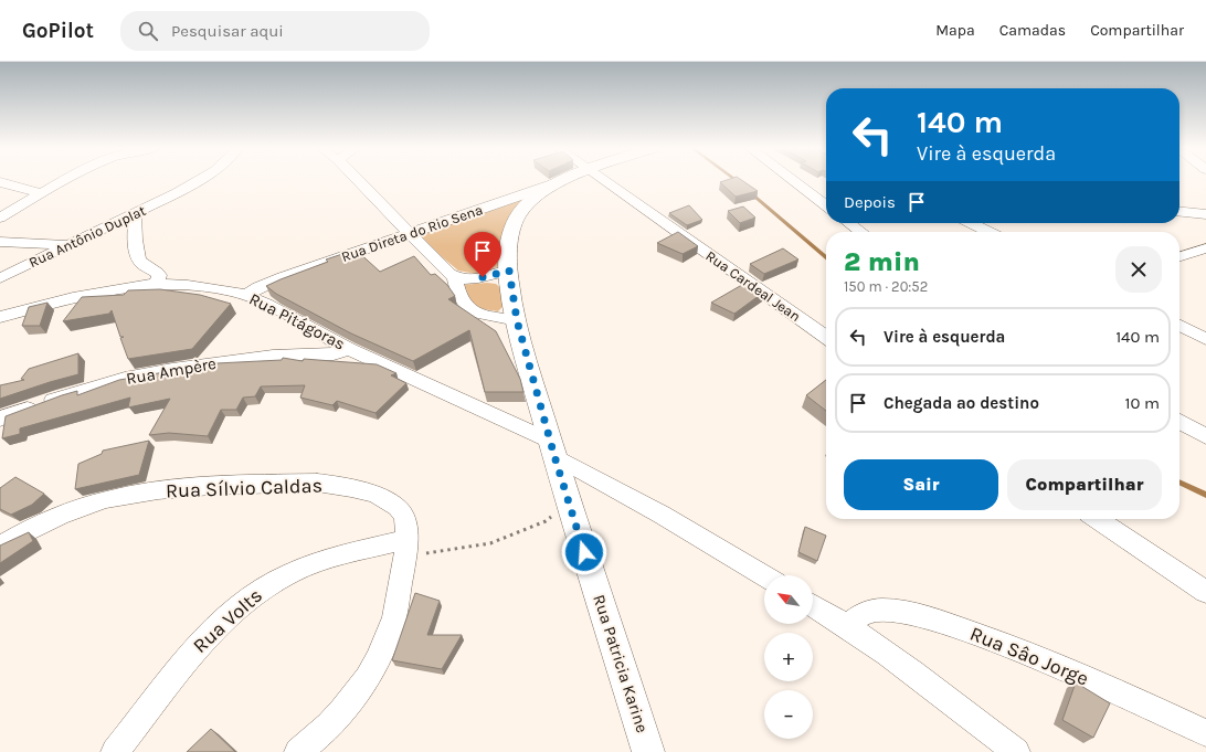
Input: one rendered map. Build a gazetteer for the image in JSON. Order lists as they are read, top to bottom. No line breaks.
{"streets":{"main road":["Rua Direta do Rio Sena","Rua Patricia Karine"],"street":["Rua Antônio Duplat","Rua Cardeal Jean","Rua Pitágoras","Rua Ampère","Rua Sílvio Caldas","Rua Volts","Rua Sâo Jorge"]},"crossings":[["Rua Direta do Rio Sena","Rua Pitágoras"],["Rua Direta do Rio Sena","Rua Patricia Karine"],["Rua Pitágoras","Rua Ampère"],["Rua Pitágoras","Rua Patricia Karine"],["Rua Sílvio Caldas","Rua Volts"]],"north":"top left","page":{"header":"GoPilot","search":"Pesquisar aqui","nav":["Mapa","Camadas","Compartilhar"],"turn":["140 m","Vire à esquerda"],"then":"Depois","heading":["2 min","150 m · 20:52"],"list":[{"name":"Vire à esquerda","value":"140 m"},{"name":"Chegada ao destino","value":"10 m"}],"buttons":["Sair","Compartilhar"],"map_buttons":["+","−"]}}
